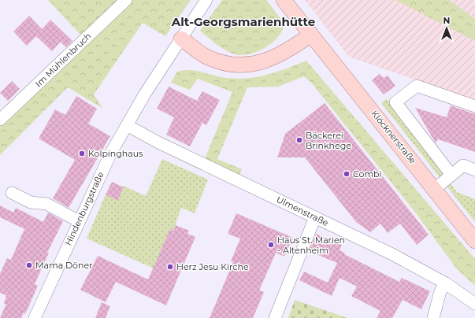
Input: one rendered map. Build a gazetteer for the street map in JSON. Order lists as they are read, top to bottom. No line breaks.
{"streets":{"main road":["Klöcknerstraße"],"street":["Im Mühlenbruch","Hindenburgstraße","Ulmenstraße"]},"crossings":[["Hindenburgstraße","Ulmenstraße"]],"districts":["Alt-Georgsmarienhütte"],"places":["Bäckerei Brinkhege","Kolpinghaus","Combi","Haus St. Marien - Altenheim","Mama Döner","Herz Jesu Kirche"],"north":"top"}
